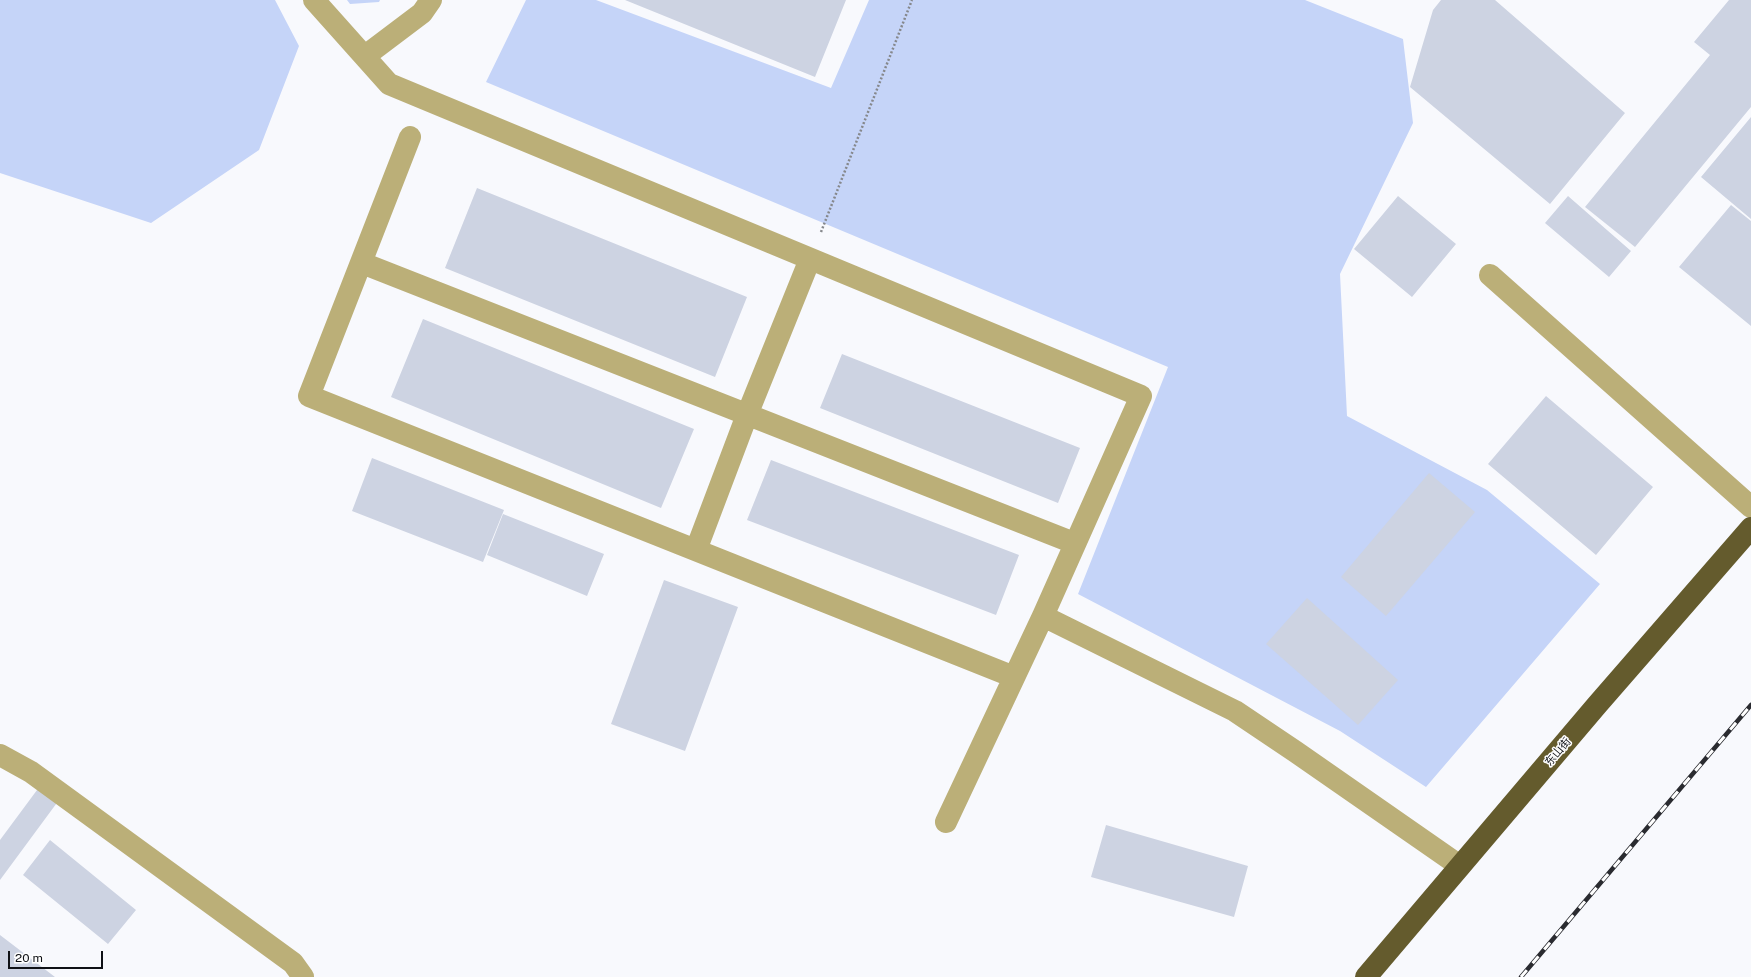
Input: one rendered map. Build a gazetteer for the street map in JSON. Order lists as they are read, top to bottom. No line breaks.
{"streets":{"highway":["东山街"]},"scale_bar":"20 m"}
